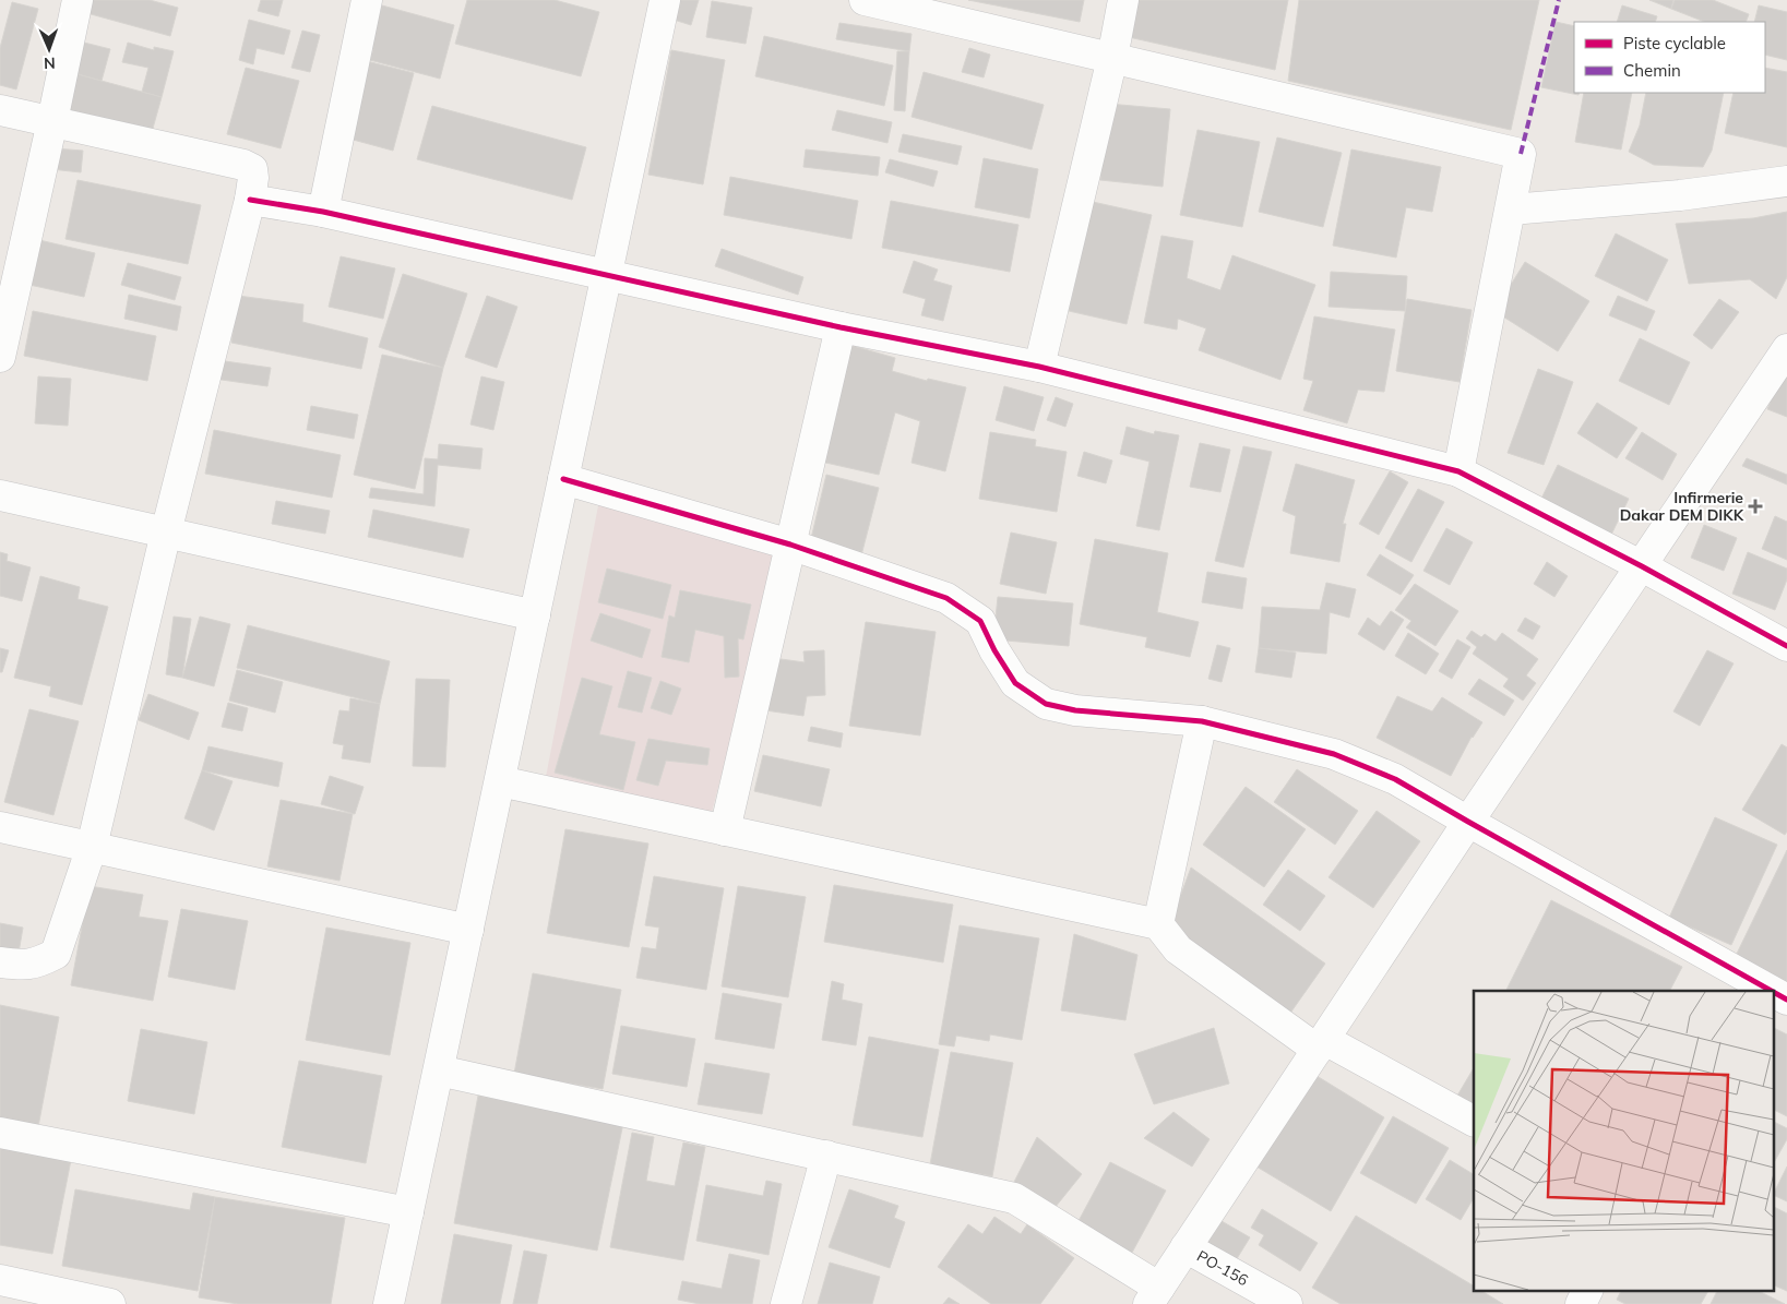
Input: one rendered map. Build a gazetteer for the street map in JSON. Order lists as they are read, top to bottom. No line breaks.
{"streets":{"street":["PO-156"]},"places":{"health":["Infirmerie Dakar DEM DIKK"]},"legend":["Piste cyclable","Chemin"],"north":"bottom"}
